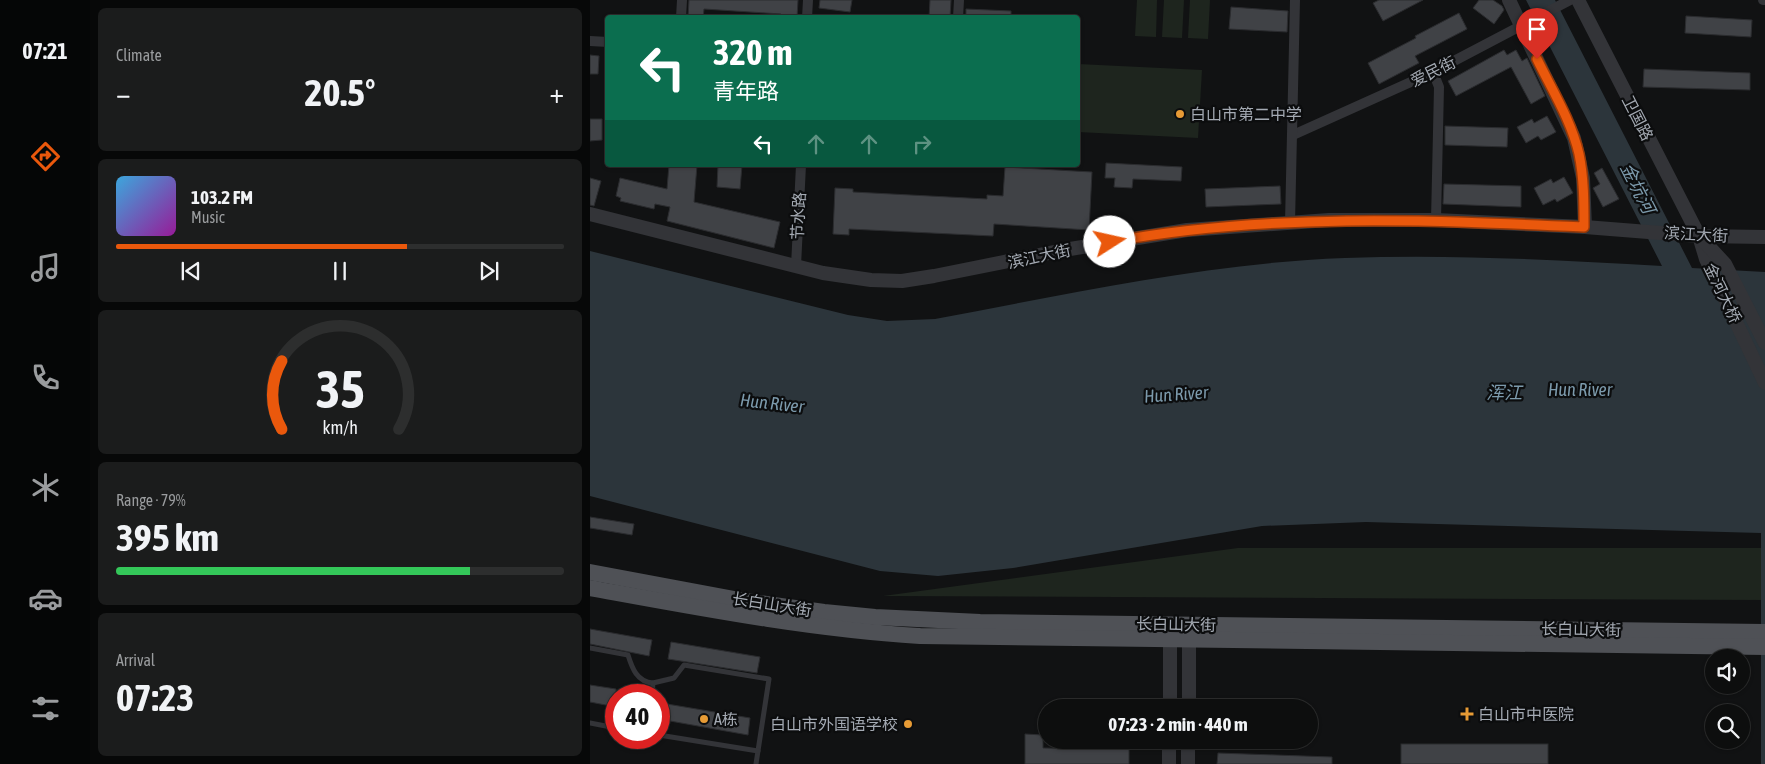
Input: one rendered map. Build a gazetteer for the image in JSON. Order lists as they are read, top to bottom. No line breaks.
{"streets":{"main road":["长白山大街"],"street":["爱民街","卫国路","节水路","滨江大街","金河大桥"]},"crossings":[["爱民街","卫国路"],["卫国路","滨江大街"],["卫国路","金河大桥"],["节水路","滨江大街"],["滨江大街","金河大桥"]],"water":["金坑河","Hun River","浑江"],"places":{"other":["白山市第二中学","A栋","白山市外国语学校"],"health":["白山市中医院"]},"page":{"tabs":"07:21","tile":["Climate",["Range · 79%","395 km"],["Arrival","07:23"]],"turn":["320 m","青年路"],"heat":["−","20.5°","+"],"song":["103.2 FM","Music"],"limit":"40","trip":"07:23 · 2 min · 440 m","gauge":["35","km/h"]}}
